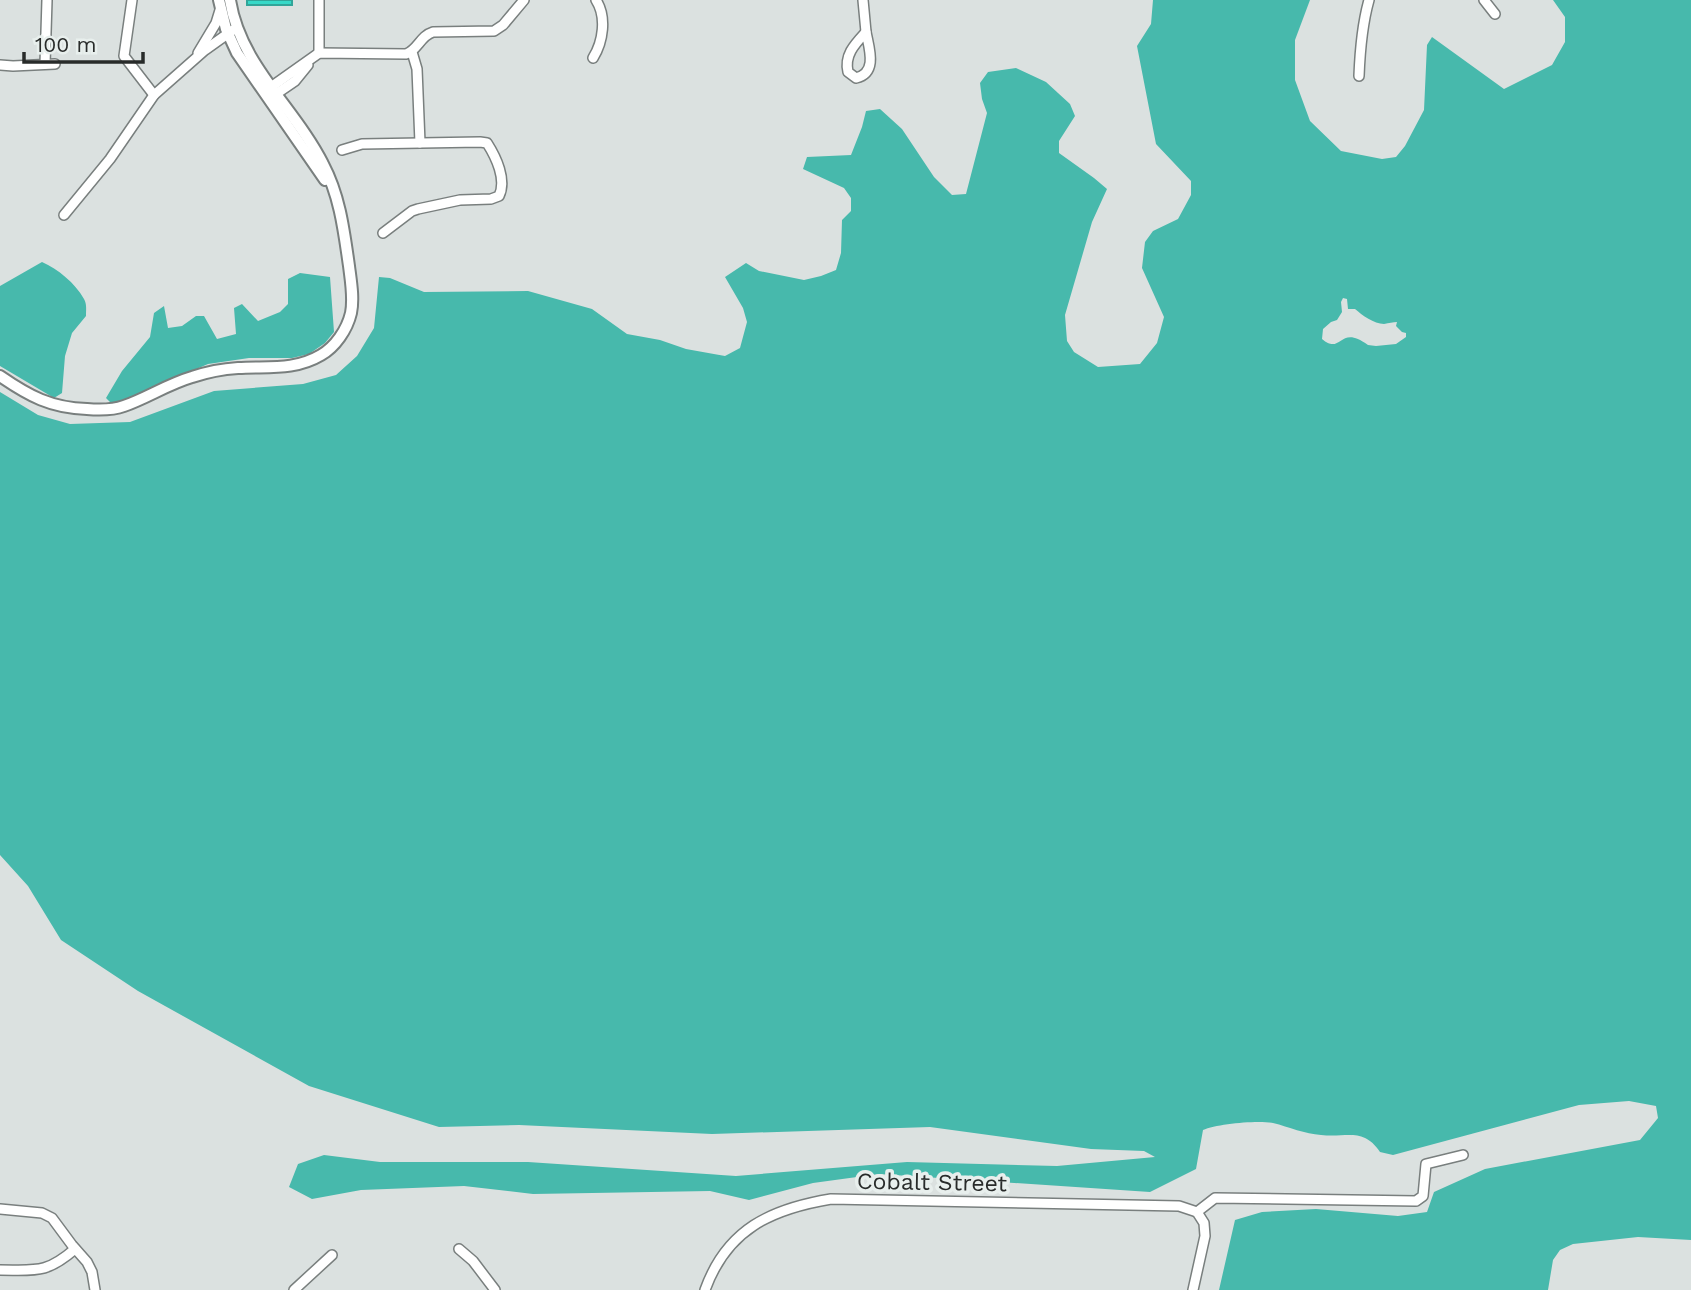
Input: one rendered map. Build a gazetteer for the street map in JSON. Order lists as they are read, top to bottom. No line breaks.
{"streets":{"street":["Cobalt Street"]},"scale_bar":"100 m"}
